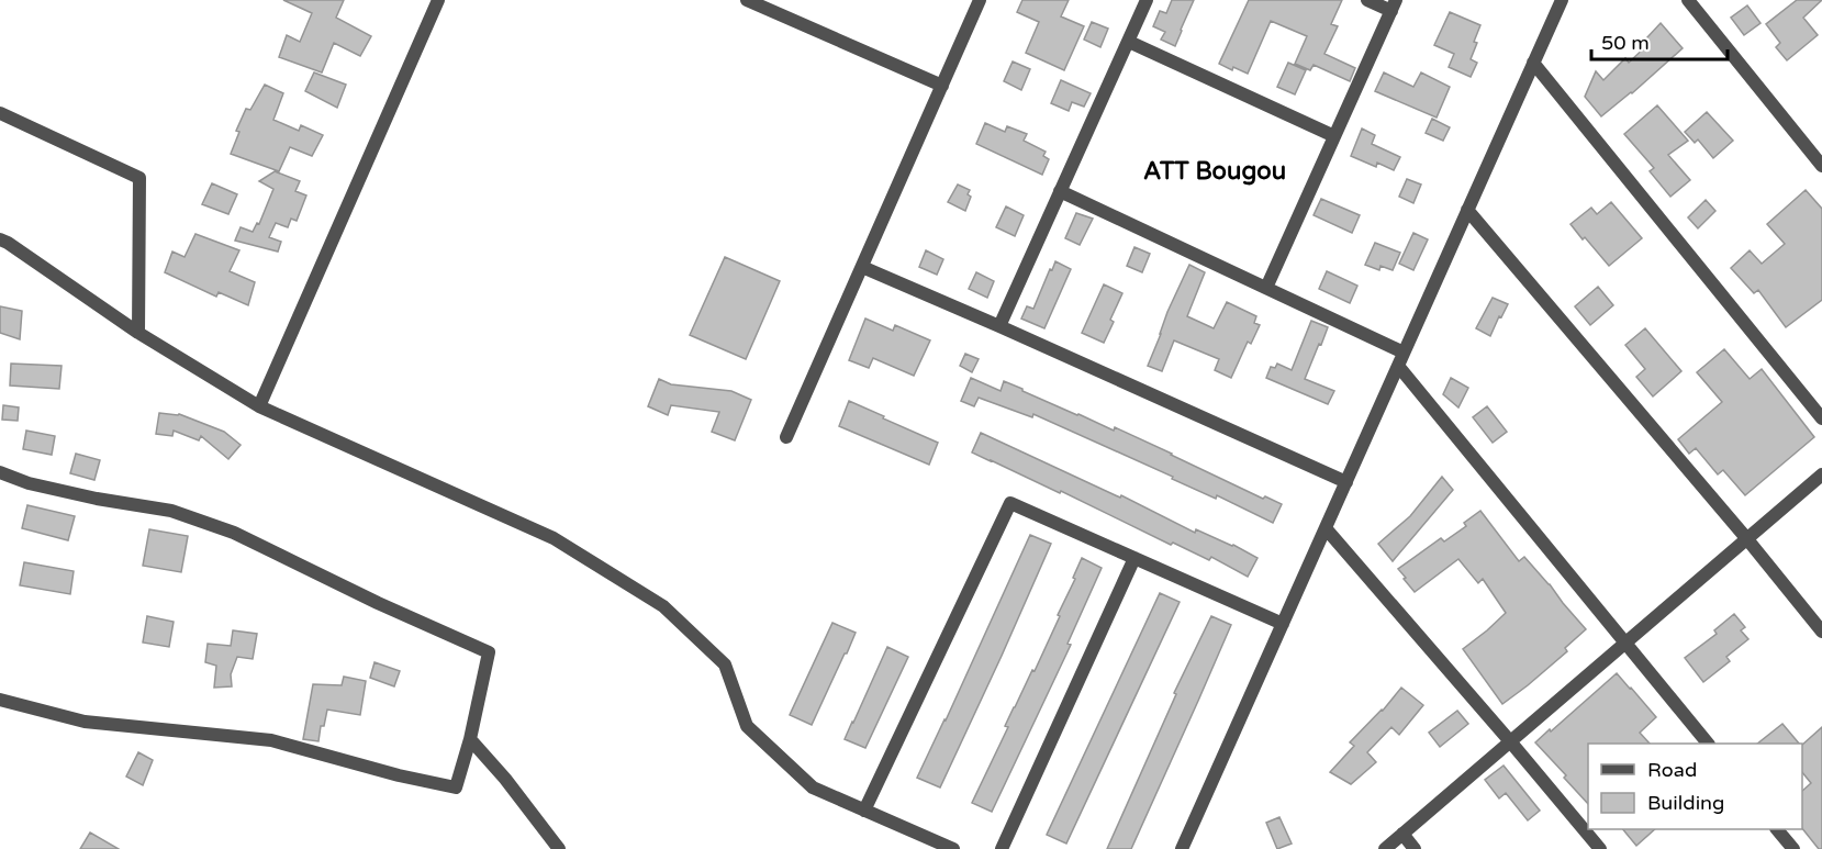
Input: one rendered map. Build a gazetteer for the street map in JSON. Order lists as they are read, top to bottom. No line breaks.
{"districts":["ATT Bougou"],"legend":["Road","Building"],"scale_bar":"50 m"}
